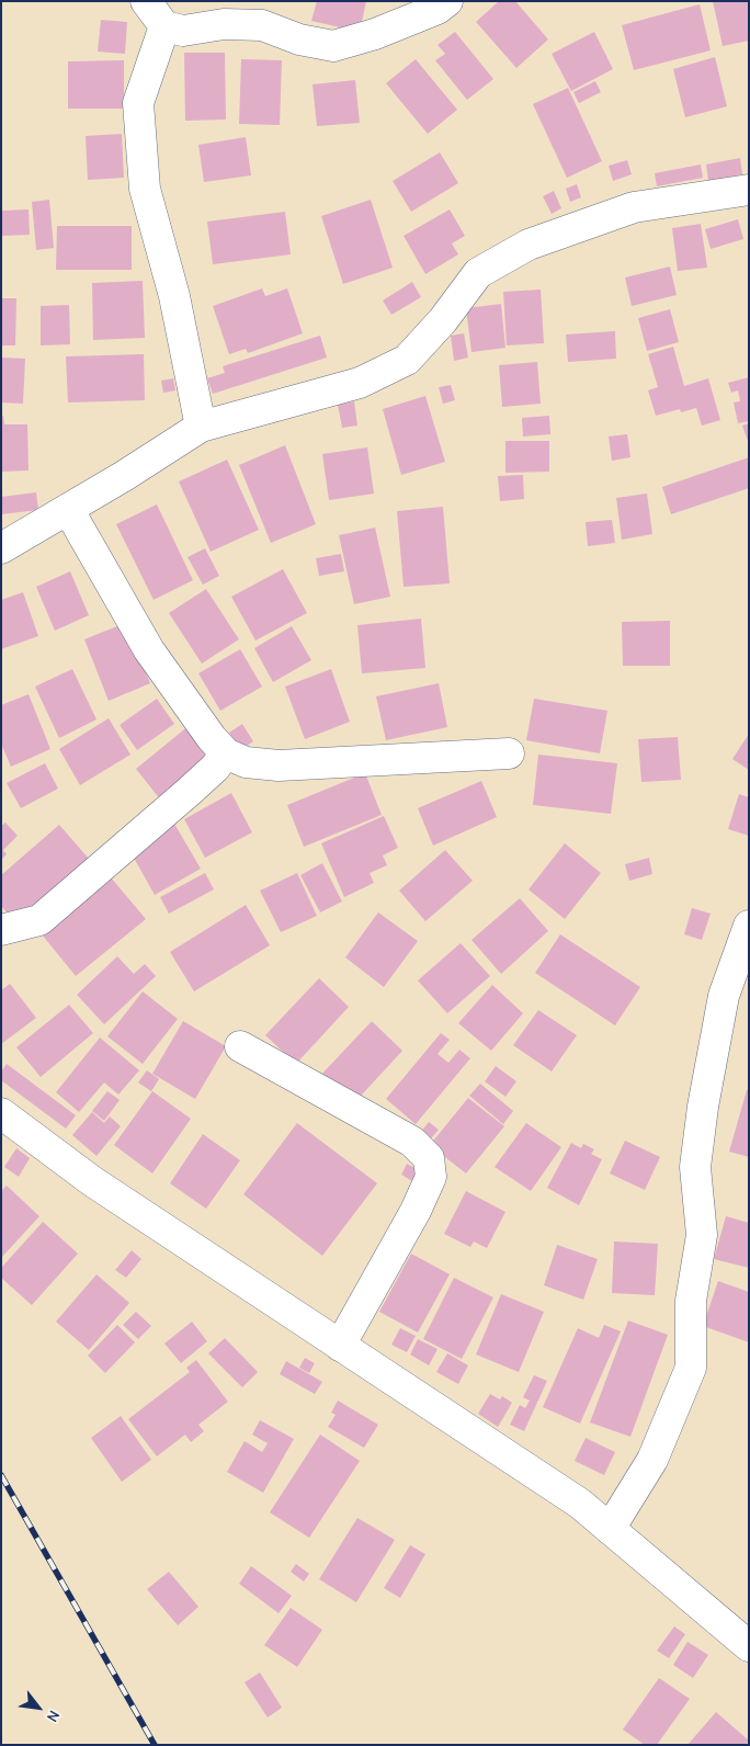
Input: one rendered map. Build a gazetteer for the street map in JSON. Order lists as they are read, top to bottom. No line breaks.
{"north":"bottom right"}
